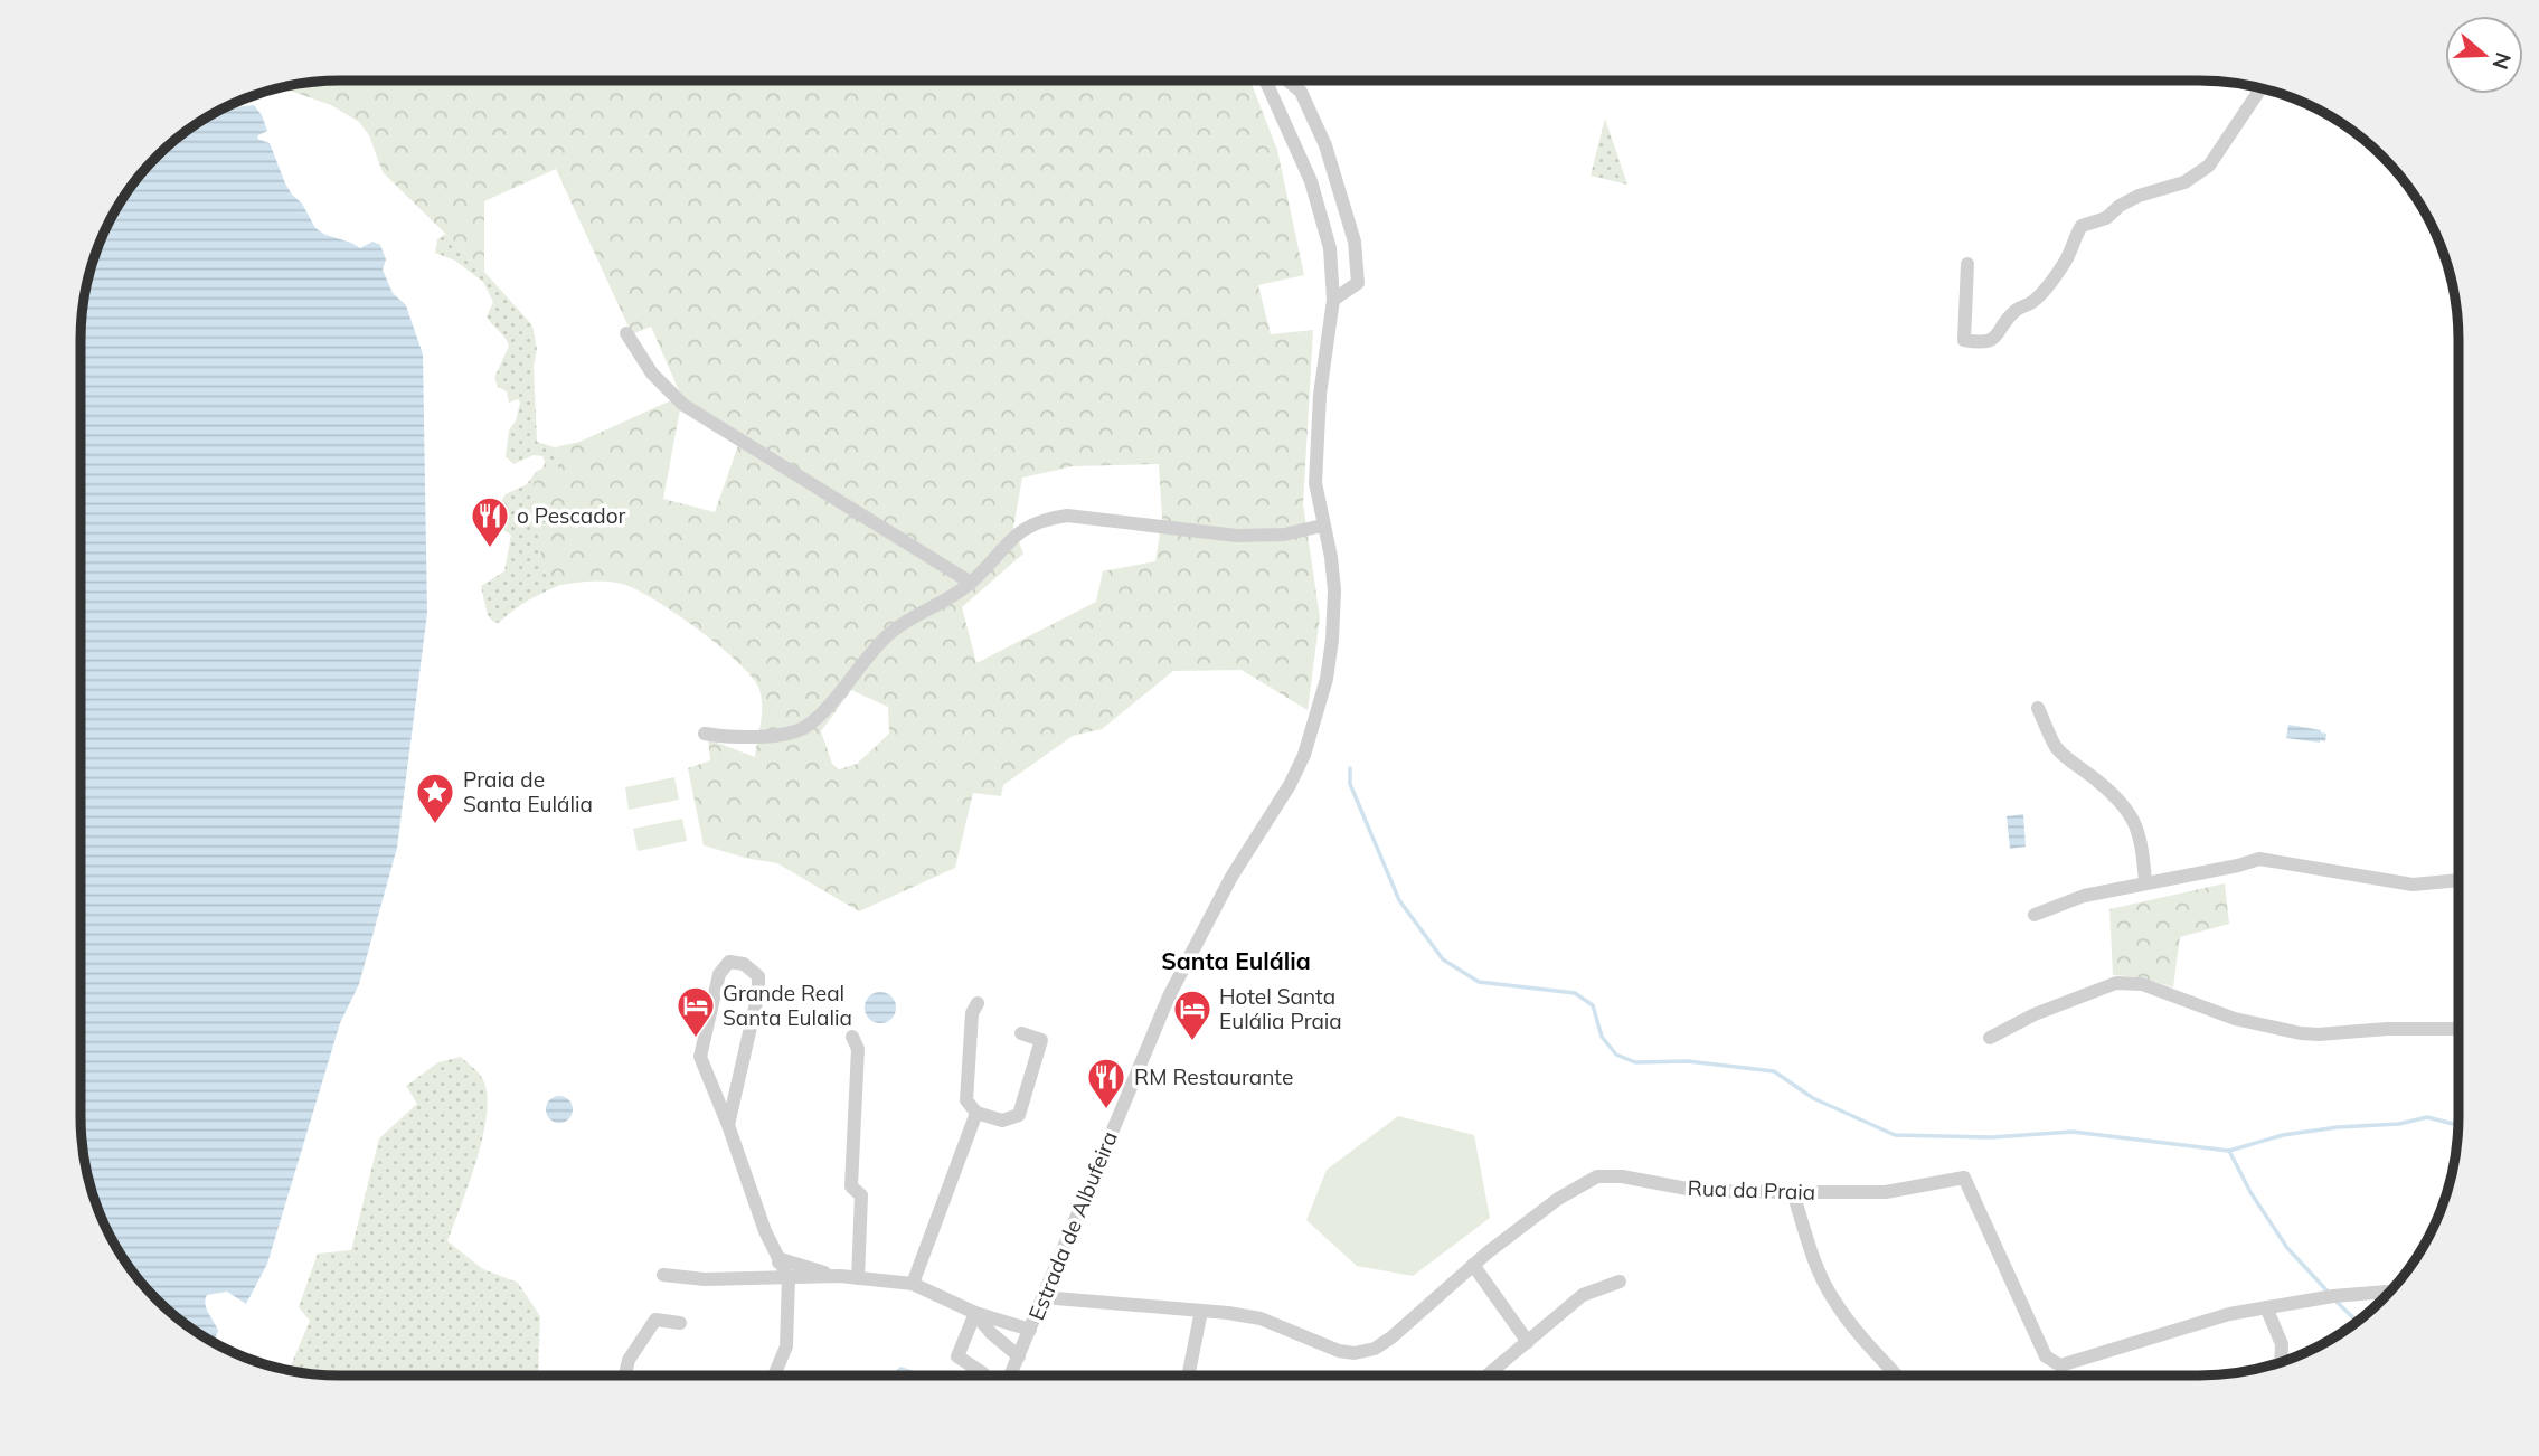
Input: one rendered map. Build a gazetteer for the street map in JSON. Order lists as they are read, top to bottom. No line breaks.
{"streets":{"street":["Rua da Praia","Estrada de Albufeira"]},"crossings":[["Rua da Praia","Estrada de Albufeira"]],"districts":["Santa Eulália"],"places":{"restaurant":["o Pescador","RM Restaurante"],"place":["Praia de Santa Eulália"],"hotel":["Grande Real Santa Eulalia","Hotel Santa Eulália Praia"]},"north":"right"}
